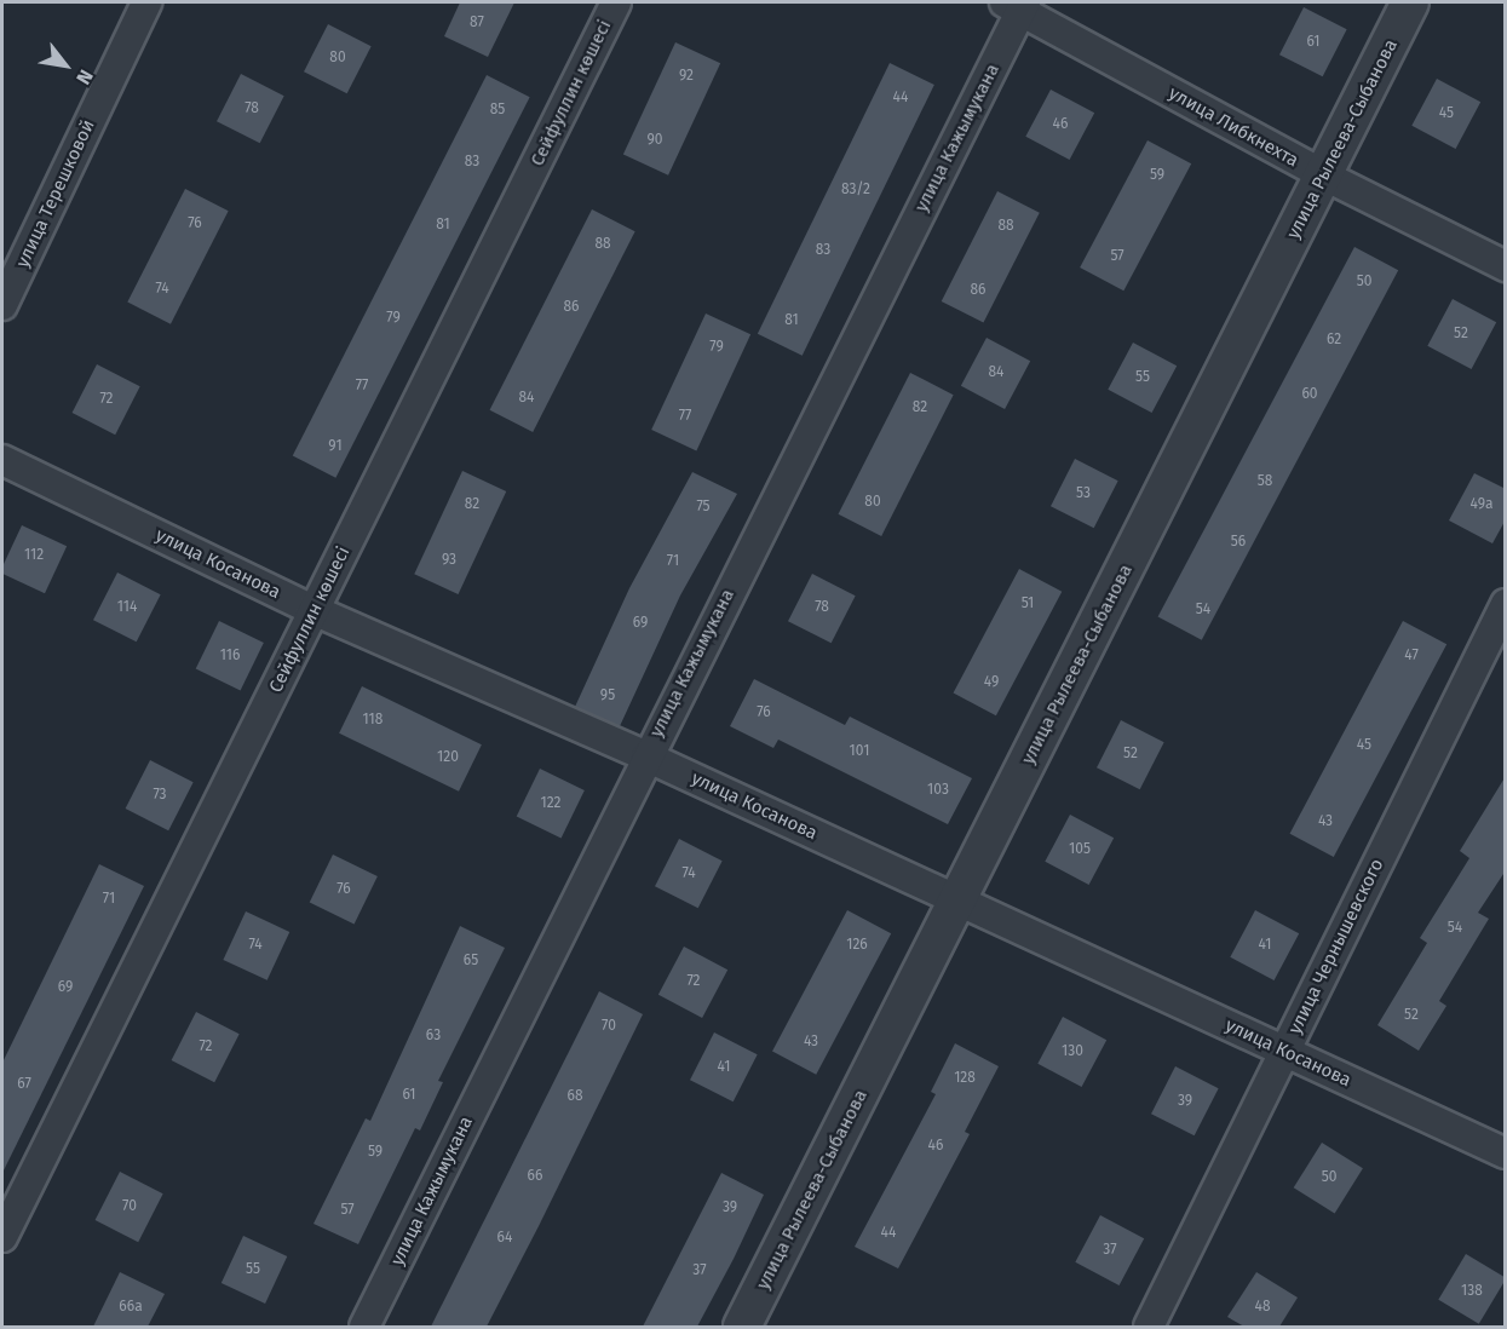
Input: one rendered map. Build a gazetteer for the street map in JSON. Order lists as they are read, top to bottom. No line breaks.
{"streets":{"street":["Сейфуллин көшесі","улица Либкнехта","улица Кажымукана","улица Рылеева-Сыбанова","улица Терешковой","улица Косанова","улица Чернышевского"]},"crossings":[["Сейфуллин көшесі","улица Косанова"],["улица Либкнехта","улица Кажымукана"],["улица Либкнехта","улица Рылеева-Сыбанова"],["улица Кажымукана","улица Косанова"],["улица Рылеева-Сыбанова","улица Косанова"],["улица Косанова","улица Чернышевского"]],"house_numbers":["87","61","80","92","44","78","85","45","46","90","83","59","83/2","76","81","88","88","83","57","50","74","86","86","79","81","52","62","79","84","55","77","60","84","72","82","77","91","58","53","80","82","49а","75","56","112","93","71","51","114","78","54","69","116","47","49","95","76","118","45","101","52","120","103","73","122","43","105","74","76","71","54","74","126","41","65","72","69","52","70","63","43","72","130","41","128","67","61","68","39","46","59","66","50","70","39","57","44","64","37","55","37","138","66а","48"],"north":"bottom right"}
